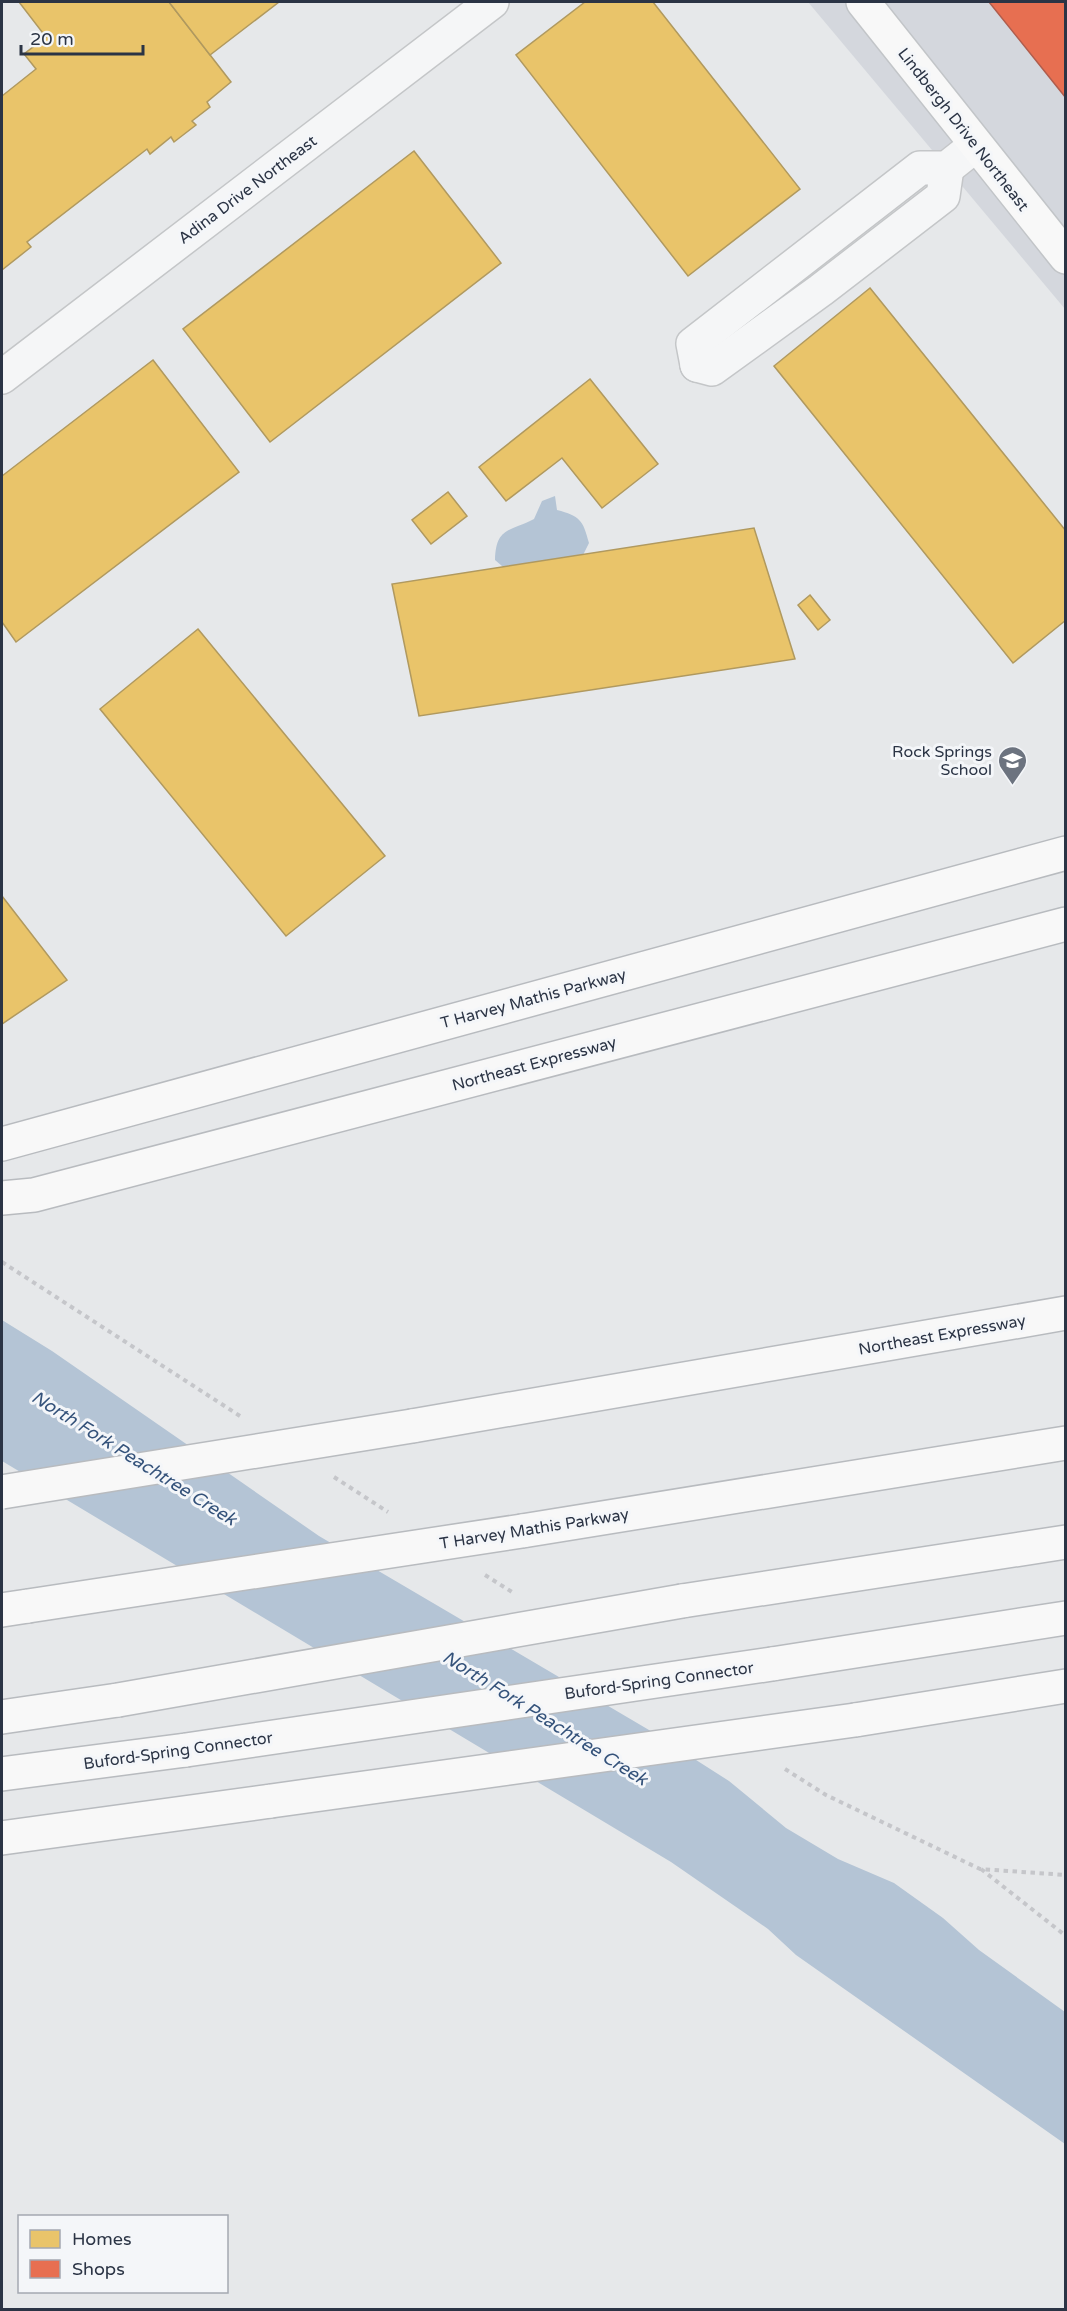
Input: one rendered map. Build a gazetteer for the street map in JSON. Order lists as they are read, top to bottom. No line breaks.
{"streets":{"main road":["Lindbergh Drive Northeast","T Harvey Mathis Parkway","Northeast Expressway","Buford-Spring Connector"],"street":["Adina Drive Northeast"]},"water":["North Fork Peachtree Creek"],"places":{"school or university":["Rock Springs School"]},"legend":["Homes","Shops"],"scale_bar":"20 m"}
